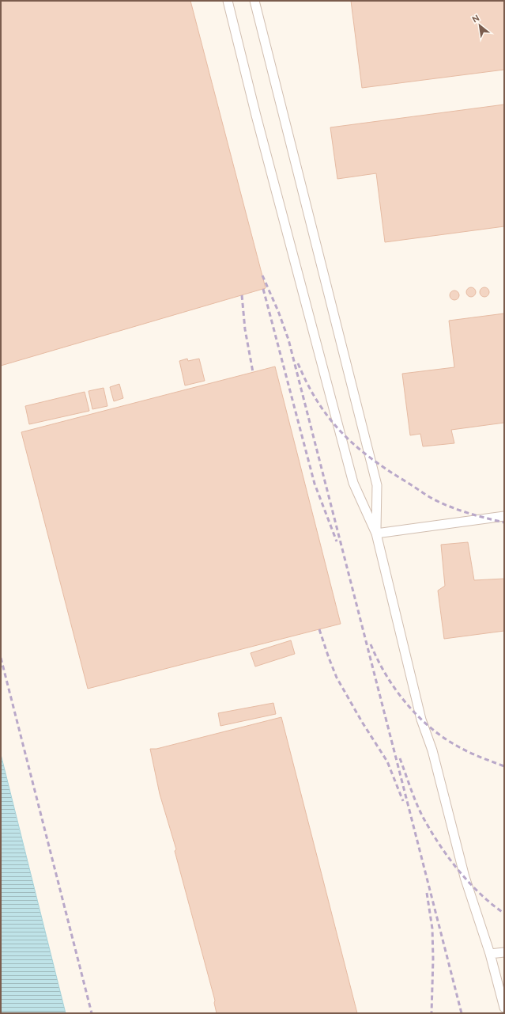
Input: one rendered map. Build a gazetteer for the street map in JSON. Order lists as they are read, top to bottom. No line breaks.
{"north":"top left"}
